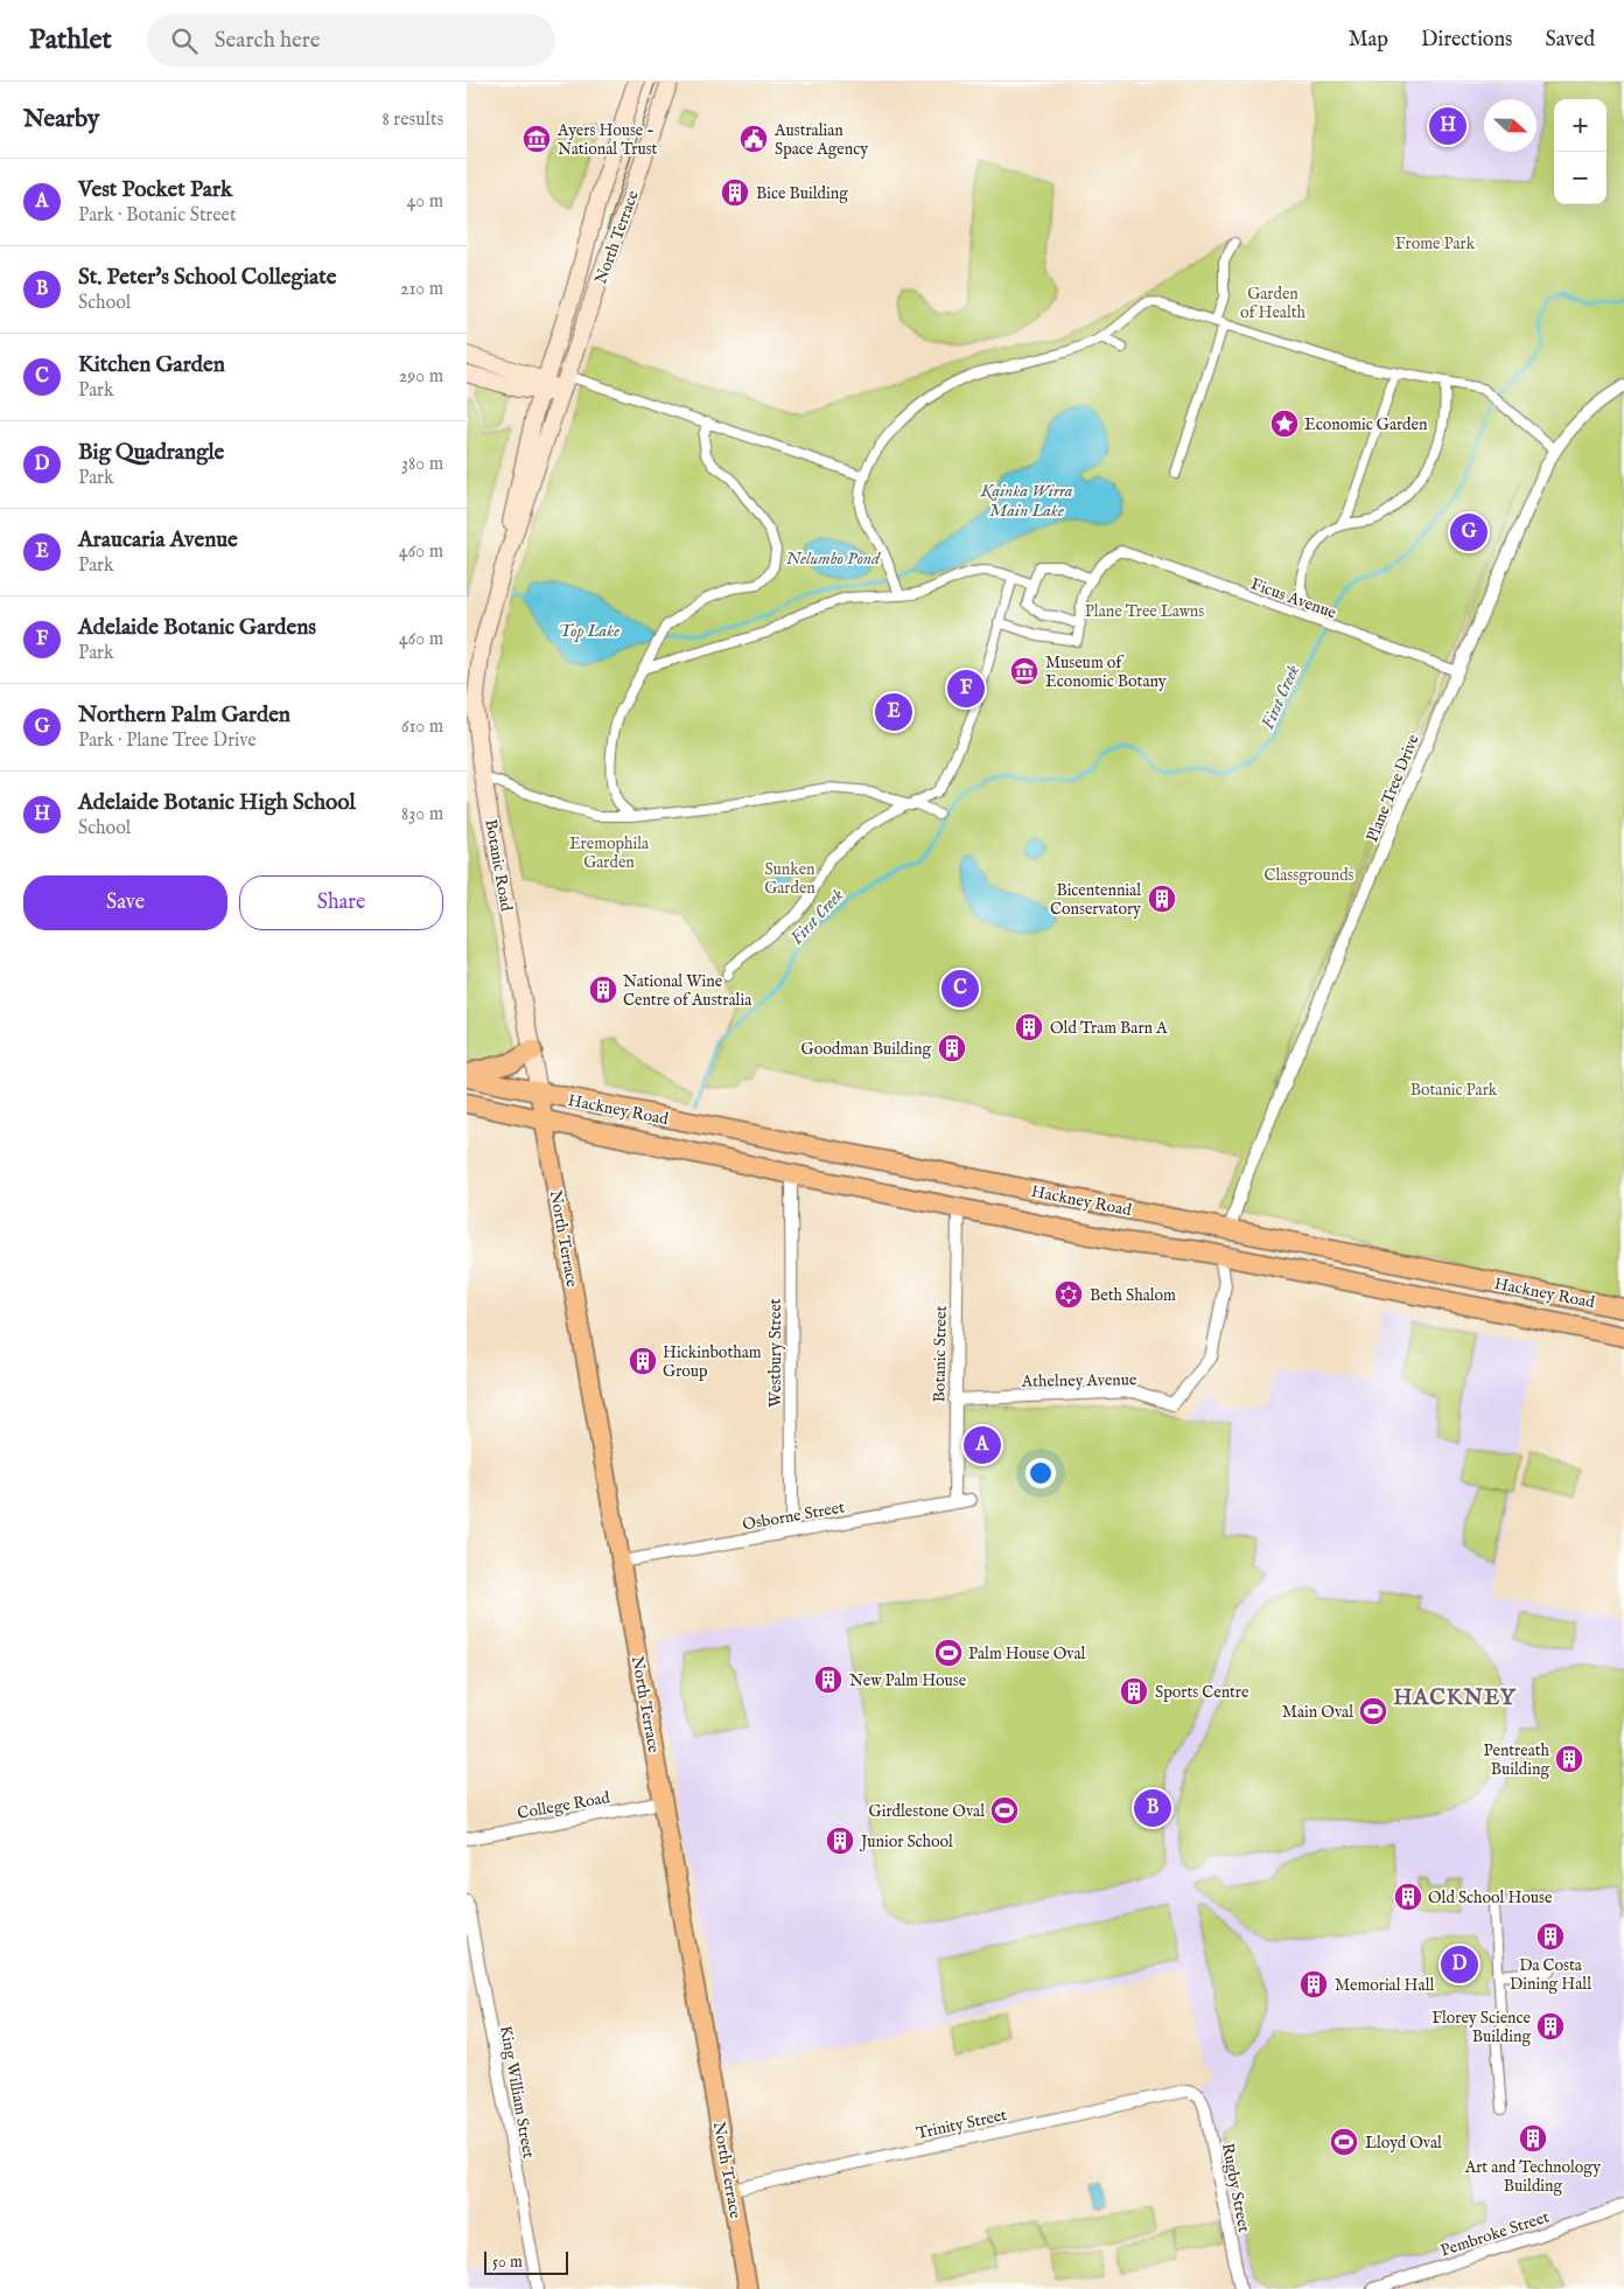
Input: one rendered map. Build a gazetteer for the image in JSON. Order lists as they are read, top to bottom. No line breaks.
{"streets":{"highway":["Hackney Road"],"main road":["North Terrace","Botanic Road"],"street":["Ficus Avenue","Plane Tree Drive","Westbury Street","Botanic Street","Athelney Avenue","Osborne Street","College Road","King William Street","Trinity Street","Rugby Street","Pembroke Street"]},"crossings":[["North Terrace","Botanic Road"],["North Terrace","Hackney Road"],["North Terrace","Osborne Street"],["North Terrace","College Road"],["North Terrace","Trinity Street"],["Ficus Avenue","Plane Tree Drive"],["Plane Tree Drive","Hackney Road"],["Botanic Road","Hackney Road"],["Hackney Road","Westbury Street"],["Hackney Road","Botanic Street"],["Hackney Road","Athelney Avenue"],["Westbury Street","Osborne Street"],["Botanic Street","Athelney Avenue"],["Botanic Street","Osborne Street"],["Trinity Street","Rugby Street"]],"districts":["HACKNEY"],"water":["Kainka Wirra Main Lake","Nelumbo Pond","Top Lake","First Creek"],"parks":["Frome Park","Garden of Health","Plane Tree Lawns","Eremophila Garden","Sunken Garden","Classgrounds","Botanic Park"],"places":{"museum":["Ayers House - National Trust","Museum of Economic Botany"],"public building":["Australian Space Agency"],"building":["Bice Building","Bicentennial Conservatory","National Wine Centre of Australia","Old Tram Barn A","Goodman Building","Hickinbotham Group","New Palm House","Sports Centre","Pentreath Building","Junior School","Old School House","Da Costa Dining Hall","Memorial Hall","Florey Science Building","Art and Technology Building"],"place":["Economic Garden"],"synagogue":["Beth Shalom"],"sports":["Palm House Oval","Main Oval","Girdlestone Oval","Lloyd Oval"]},"scale_bar":"50 m","north":"right","page":{"header":"Pathlet","search":"Search here","nav":["Map","Directions","Saved"],"heading":["Nearby","8 results"],"map_buttons":["+","−"],"pins":["H","G","F","E","C","A","B","D"],"list":[{"mark":"A","name":"Vest Pocket Park","note":"Park · Botanic Street","value":"40 m"},{"mark":"B","name":"St. Peter's School Collegiate","note":"School","value":"210 m"},{"mark":"C","name":"Kitchen Garden","note":"Park","value":"290 m"},{"mark":"D","name":"Big Quadrangle","note":"Park","value":"380 m"},{"mark":"E","name":"Araucaria Avenue","note":"Park","value":"460 m"},{"mark":"F","name":"Adelaide Botanic Gardens","note":"Park","value":"460 m"},{"mark":"G","name":"Northern Palm Garden","note":"Park · Plane Tree Drive","value":"610 m"},{"mark":"H","name":"Adelaide Botanic High School","note":"School","value":"830 m"}],"buttons":["Save","Share"],"scale":"50 m"}}
